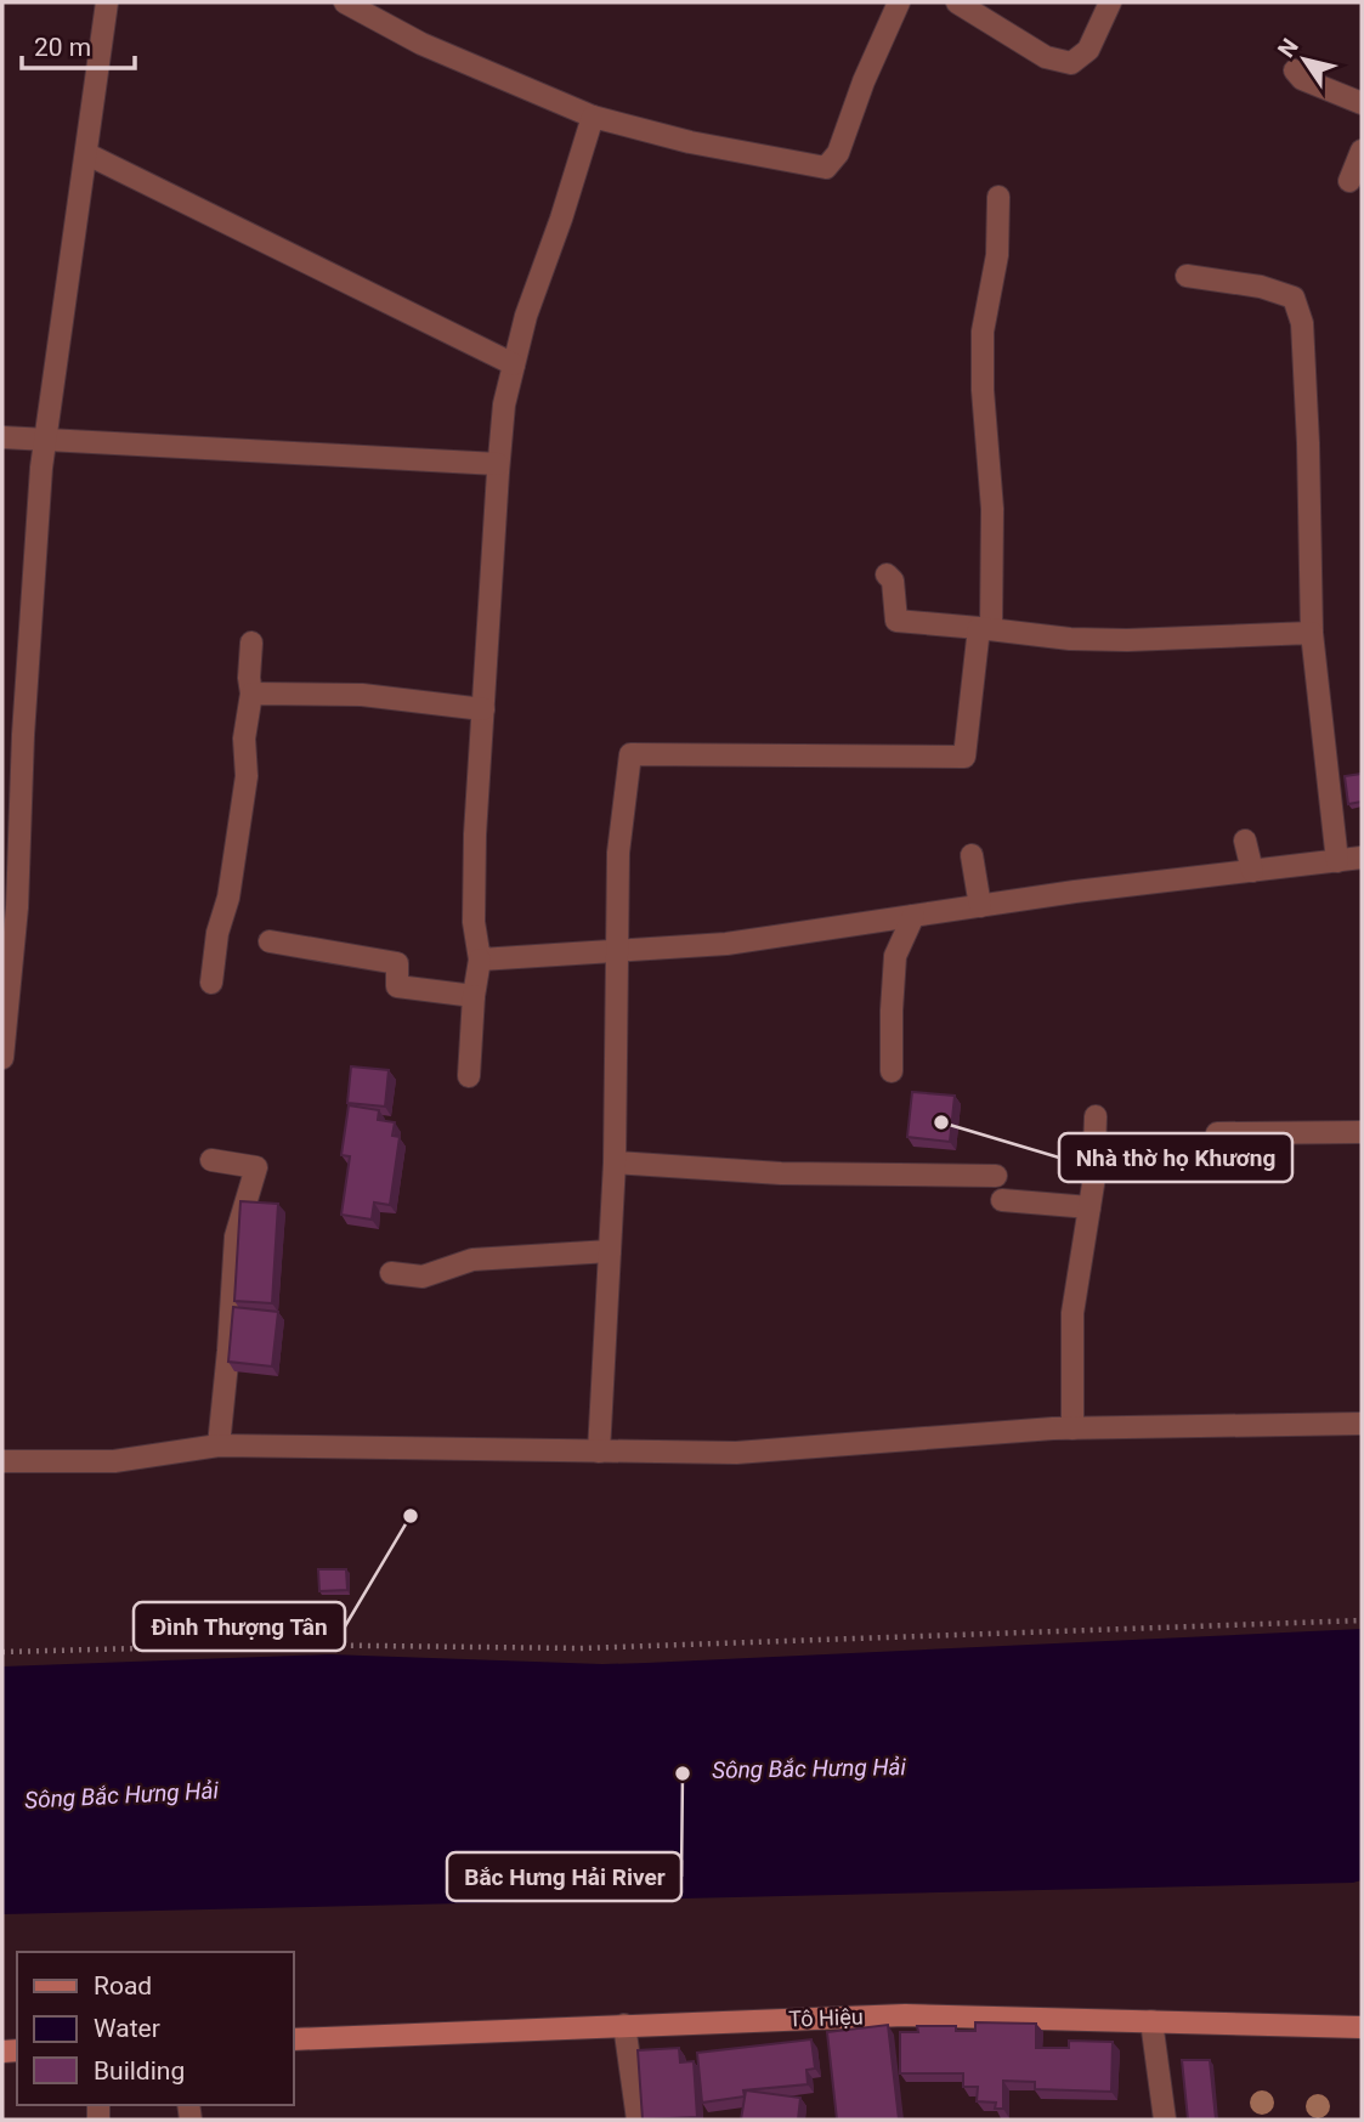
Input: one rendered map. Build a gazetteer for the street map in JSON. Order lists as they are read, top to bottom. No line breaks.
{"streets":{"main road":["Tô Hiệu"]},"water":["Sông Bắc Hưng Hải"],"places":["Nhà thờ họ Khương","Đình Thượng Tân","Bắc Hưng Hải River"],"legend":["Road","Water","Building"],"scale_bar":"20 m","north":"top left"}
